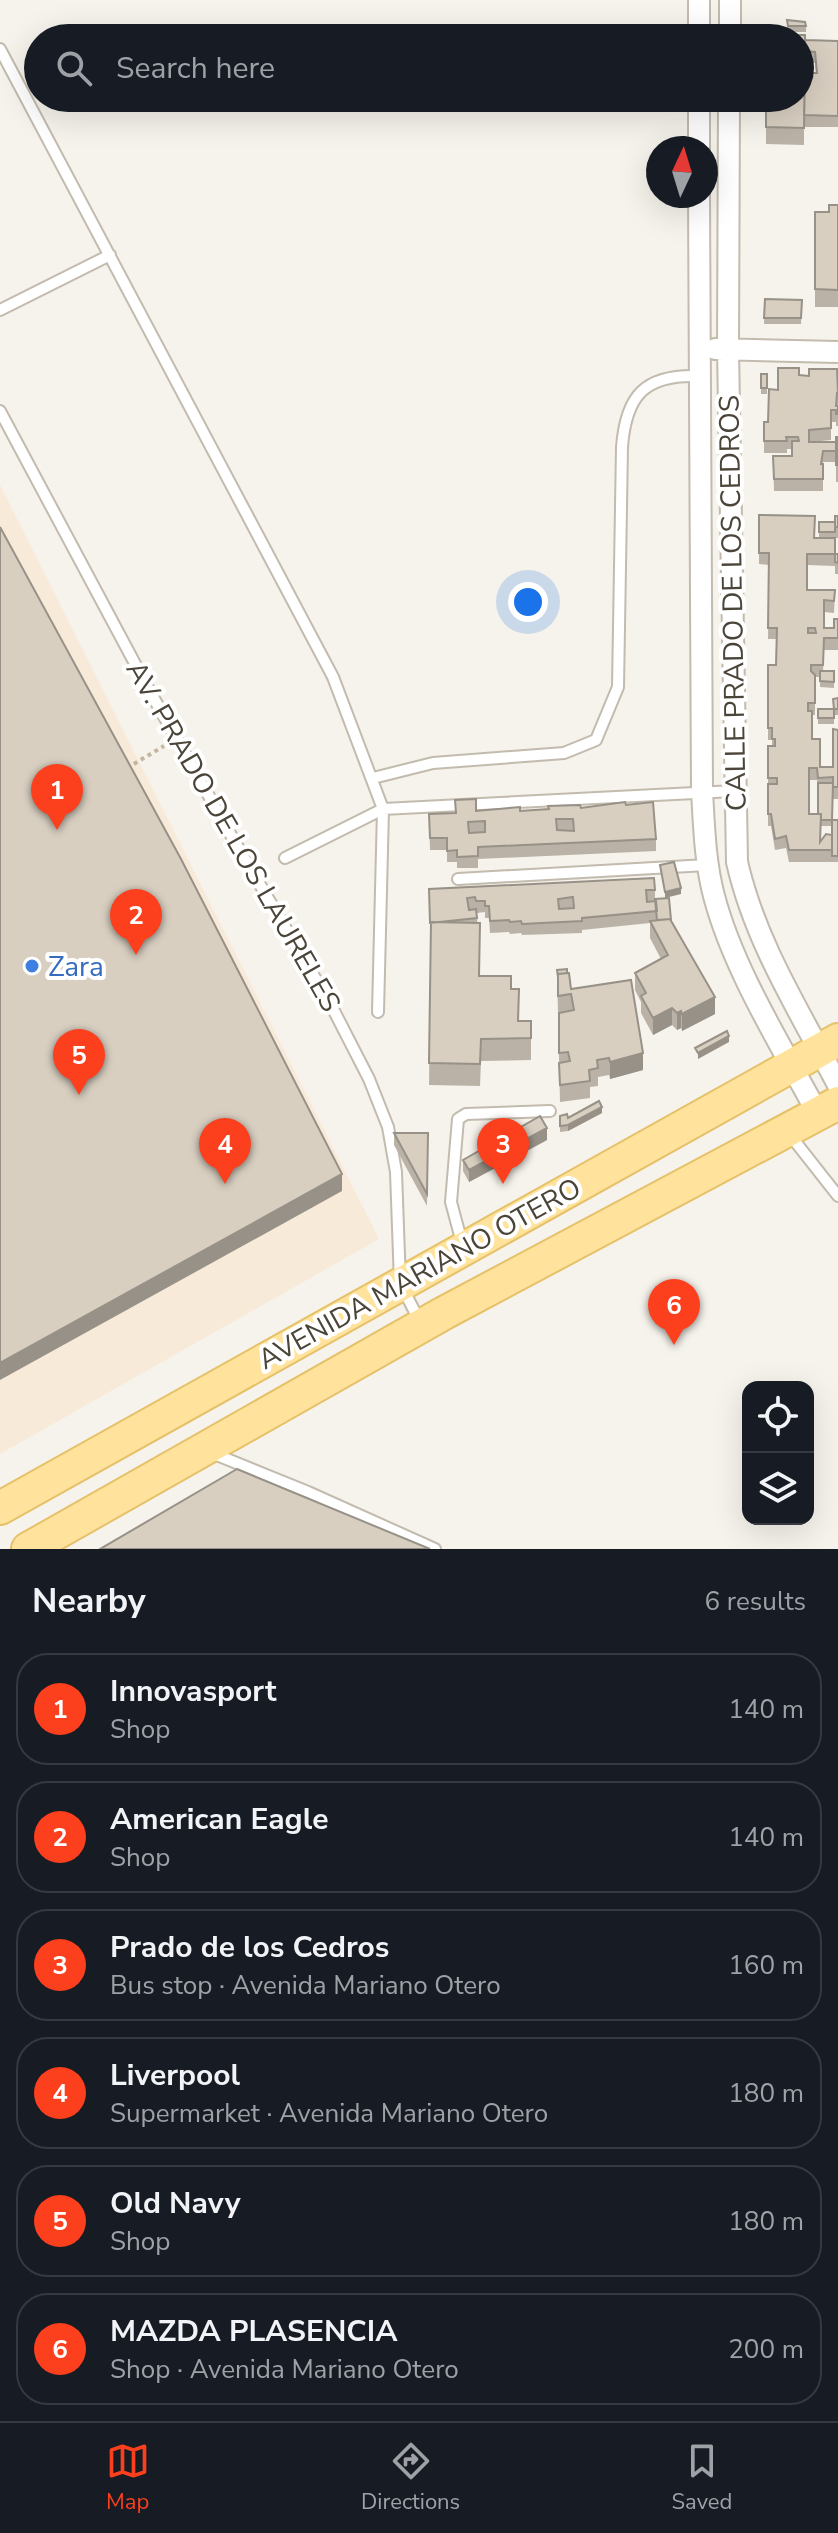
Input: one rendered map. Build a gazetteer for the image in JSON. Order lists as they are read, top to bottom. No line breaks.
{"streets":{"main road":["AVENIDA MARIANO OTERO"],"street":["CALLE PRADO DE LOS CEDROS"],"lane":["AV. PRADO DE LOS LAURELES"]},"crossings":[["CALLE PRADO DE LOS CEDROS","AVENIDA MARIANO OTERO"],["AV. PRADO DE LOS LAURELES","AVENIDA MARIANO OTERO"]],"places":["Zara"],"north":"top","page":{"search":"Search here","pins":["1","2","5","3","4","6"],"heading":["Nearby","6 results"],"list":[{"mark":"1","name":"Innovasport","note":"Shop","value":"140 m"},{"mark":"2","name":"American Eagle","note":"Shop","value":"140 m"},{"mark":"3","name":"Prado de los Cedros","note":"Bus stop · Avenida Mariano Otero","value":"160 m"},{"mark":"4","name":"Liverpool","note":"Supermarket · Avenida Mariano Otero","value":"180 m"},{"mark":"5","name":"Old Navy","note":"Shop","value":"180 m"},{"mark":"6","name":"MAZDA PLASENCIA","note":"Shop · Avenida Mariano Otero","value":"200 m"}],"nav":["Map","Directions","Saved"]}}
